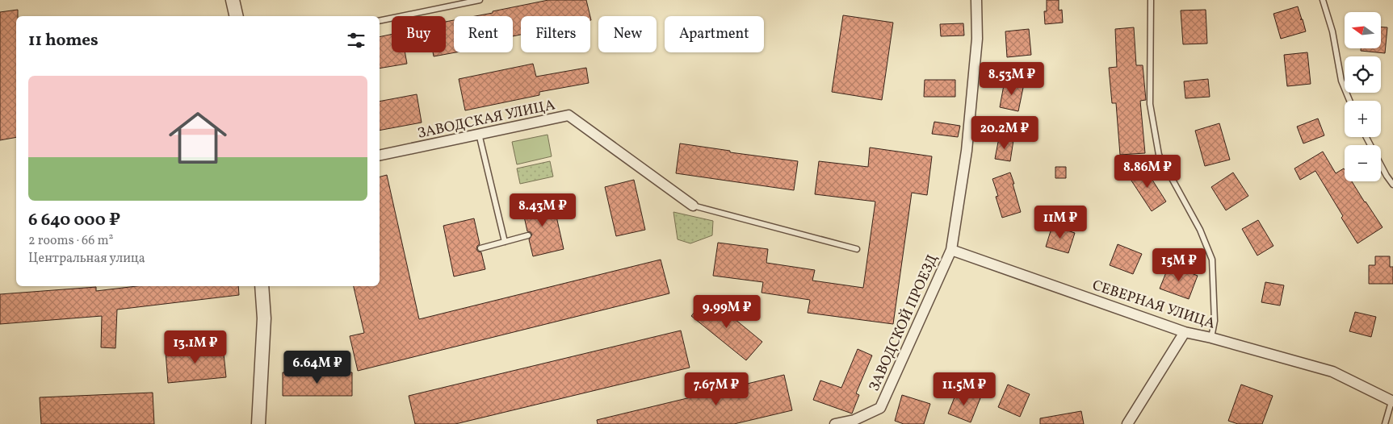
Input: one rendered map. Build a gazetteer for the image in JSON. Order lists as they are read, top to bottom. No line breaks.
{"streets":{"street":["ЗАВОДСКАЯ УЛИЦА","СЕВЕРНАЯ УЛИЦА","ЗАВОДСКОЙ ПРОЕЗД"]},"crossings":[["СЕВЕРНАЯ УЛИЦА","ЗАВОДСКОЙ ПРОЕЗД"]],"north":"left","page":{"map_buttons":["+","−"],"chip":["Buy","Rent","Filters","New","Apartment"],"heading":"11 homes","price":["8.53M ₽","20.2M ₽","8.86M ₽","8.43M ₽","11M ₽","15M ₽","9.99M ₽","13.1M ₽","6.64M ₽","7.67M ₽","11.5M ₽"],"list":[{"name":"6 640 000 ₽","note":"2 rooms · 66 m² · Центральная улица"}]}}
